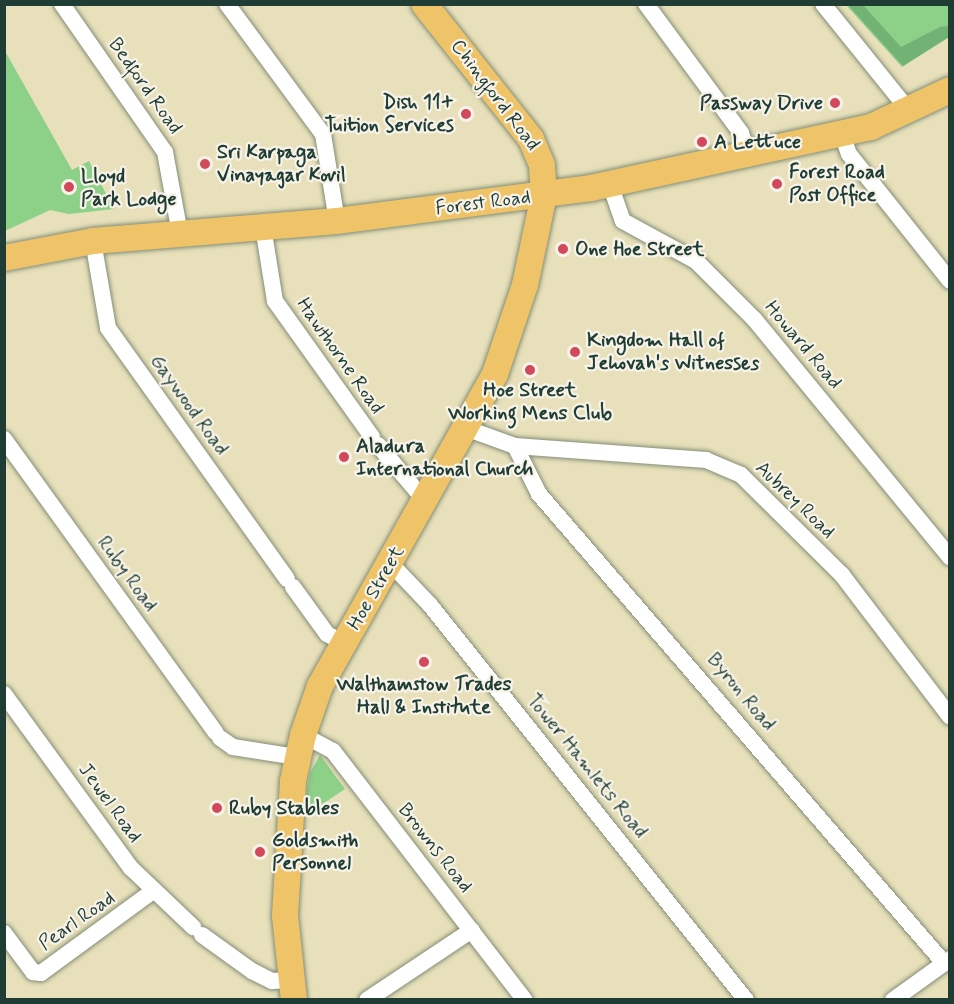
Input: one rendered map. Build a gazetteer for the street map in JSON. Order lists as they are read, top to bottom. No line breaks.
{"streets":{"main road":["Chingford Road","Forest Road","Hoe Street"],"street":["Bedford Road","Howard Road","Hawthorne Road","Gaywood Road","Aubrey Road","Ruby Road","Byron Road","Tower Hamlets Road","Jewel Road","Browns Road","Pearl Road"]},"crossings":[["Bedford Road","Forest Road"],["Chingford Road","Forest Road"],["Chingford Road","Hoe Street"],["Forest Road","Howard Road"],["Forest Road","Hawthorne Road"],["Forest Road","Gaywood Road"],["Forest Road","Hoe Street"],["Hawthorne Road","Hoe Street"],["Gaywood Road","Hoe Street"],["Aubrey Road","Hoe Street"],["Aubrey Road","Byron Road"],["Ruby Road","Hoe Street"],["Ruby Road","Browns Road"],["Hoe Street","Tower Hamlets Road"],["Hoe Street","Jewel Road"],["Hoe Street","Browns Road"],["Jewel Road","Pearl Road"]],"places":["Passway Drive","Dish 11+ Tuition Services","A Lettuce","Sri Karpaga Vinayagar Kovil","Forest Road Post Office","Lloyd Park Lodge","One Hoe Street","Kingdom Hall of Jehovah's Witnesses","Hoe Street Working Mens Club","Aladura International Church","Walthamstow Trades Hall & Institute","Ruby Stables","Goldsmith Personnel"]}
